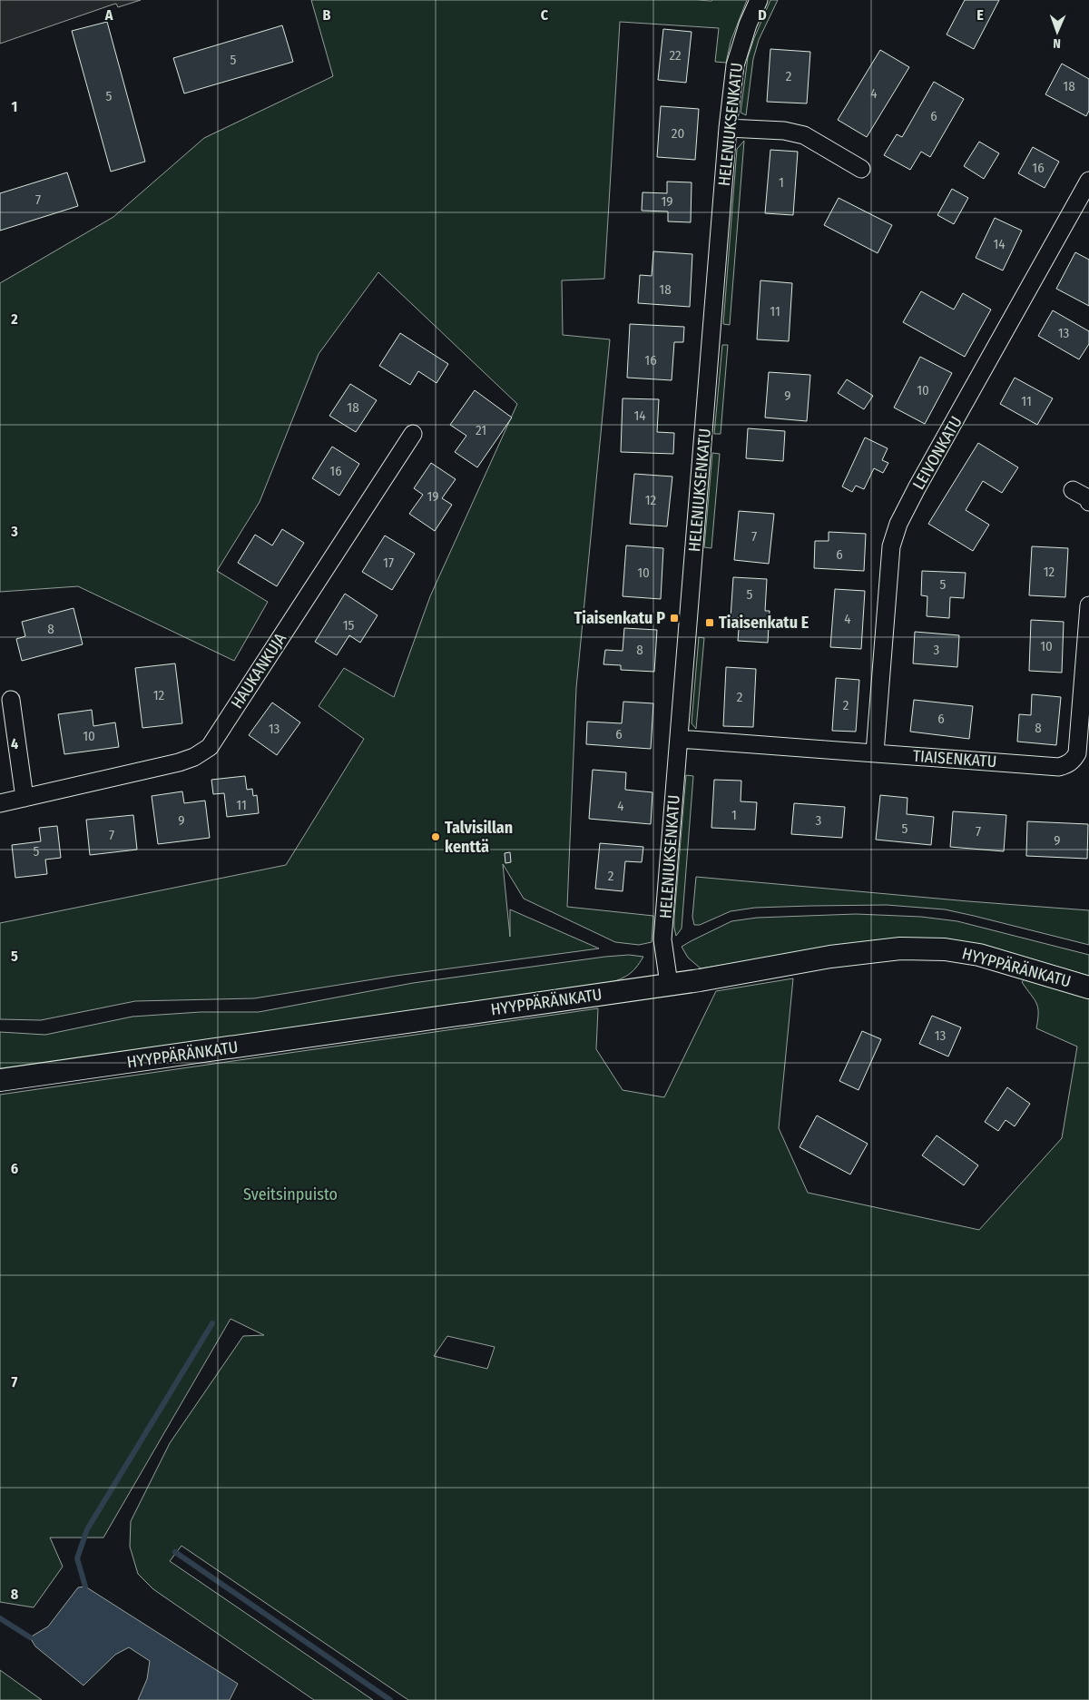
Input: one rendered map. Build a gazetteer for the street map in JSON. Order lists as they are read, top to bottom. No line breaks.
{"streets":{"street":["HELENIUKSENKATU","LEIVONKATU","HAUKANKUJA","TIAISENKATU","HYYPPÄRÄNKATU"]},"crossings":[["HELENIUKSENKATU","TIAISENKATU"],["HELENIUKSENKATU","HYYPPÄRÄNKATU"],["LEIVONKATU","TIAISENKATU"]],"parks":["Sveitsinpuisto"],"places":{"transit":["Tiaisenkatu P","Tiaisenkatu E"],"other":["Talvisillan kenttä"]},"house_numbers":["22","5","2","18","4","5","6","20","16","1","7","19","14","18","11","13","16","10","9","11","18","14","21","16","19","12","7","6","17","12","10","5","5","4","15","8","10","8","3","12","2","2","6","8","13","6","10","11","4","1","9","3","5","7","7","9","5","2","13"],"north":"bottom","grid":{"columns":["A","B","C","D","E"],"rows":["1","2","3","4","5","6","7","8"]}}
